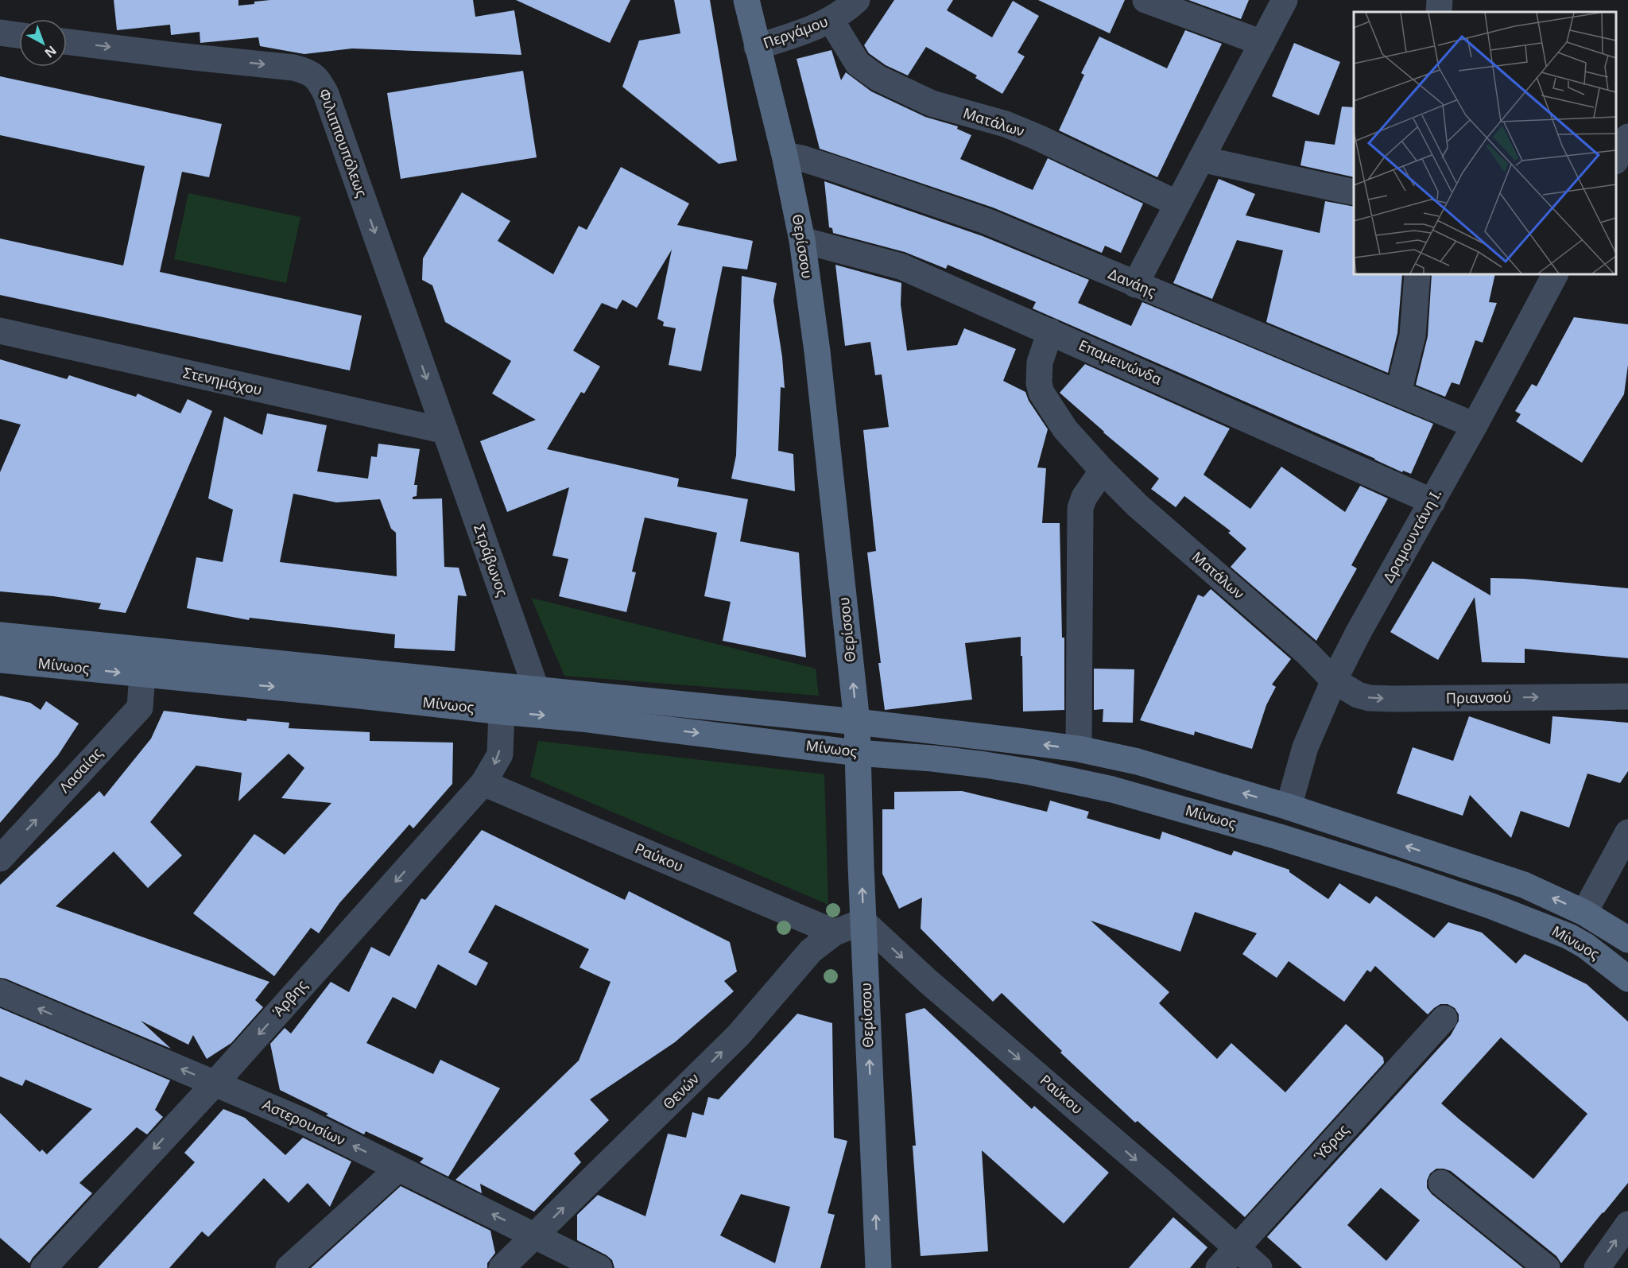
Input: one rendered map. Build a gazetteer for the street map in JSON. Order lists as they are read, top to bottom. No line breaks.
{"streets":{"main road":["Θερίσσου","Μίνωος"],"street":["Περγάμου","Ματάλων","Φιλιππουπόλεως","Δανάης","Επαμεινώνδα","Στενημάχου","Δραμουντάνη Ι.","Στράβωνος","Πριανσού","Λασαίας","Ραύκου","Άρβης","Θενών","Αστερουσίων","Ύδρας"]},"crossings":[["Περγάμου","Ματάλων"],["Περγάμου","Θερίσσου"],["Ματάλων","Επαμεινώνδα"],["Ματάλων","Δραμουντάνη Ι."],["Ματάλων","Πριανσού"],["Φιλιππουπόλεως","Στενημάχου"],["Φιλιππουπόλεως","Στράβωνος"],["Θερίσσου","Δανάης"],["Θερίσσου","Επαμεινώνδα"],["Θερίσσου","Μίνωος"],["Θερίσσου","Ραύκου"],["Θερίσσου","Θενών"],["Δανάης","Δραμουντάνη Ι."],["Επαμεινώνδα","Δραμουντάνη Ι."],["Στενημάχου","Στράβωνος"],["Δραμουντάνη Ι.","Μίνωος"],["Δραμουντάνη Ι.","Πριανσού"],["Στράβωνος","Μίνωος"],["Μίνωος","Λασαίας"],["Μίνωος","Άρβης"],["Ραύκου","Άρβης"],["Ραύκου","Θενών"],["Ραύκου","Ύδρας"],["Άρβης","Αστερουσίων"],["Θενών","Αστερουσίων"]],"one_way":["Φιλιππουπόλεως","Θερίσσου","Πριανσού","Λασαίας","Ραύκου","Άρβης","Θενών","Αστερουσίων"],"north":"bottom right"}
